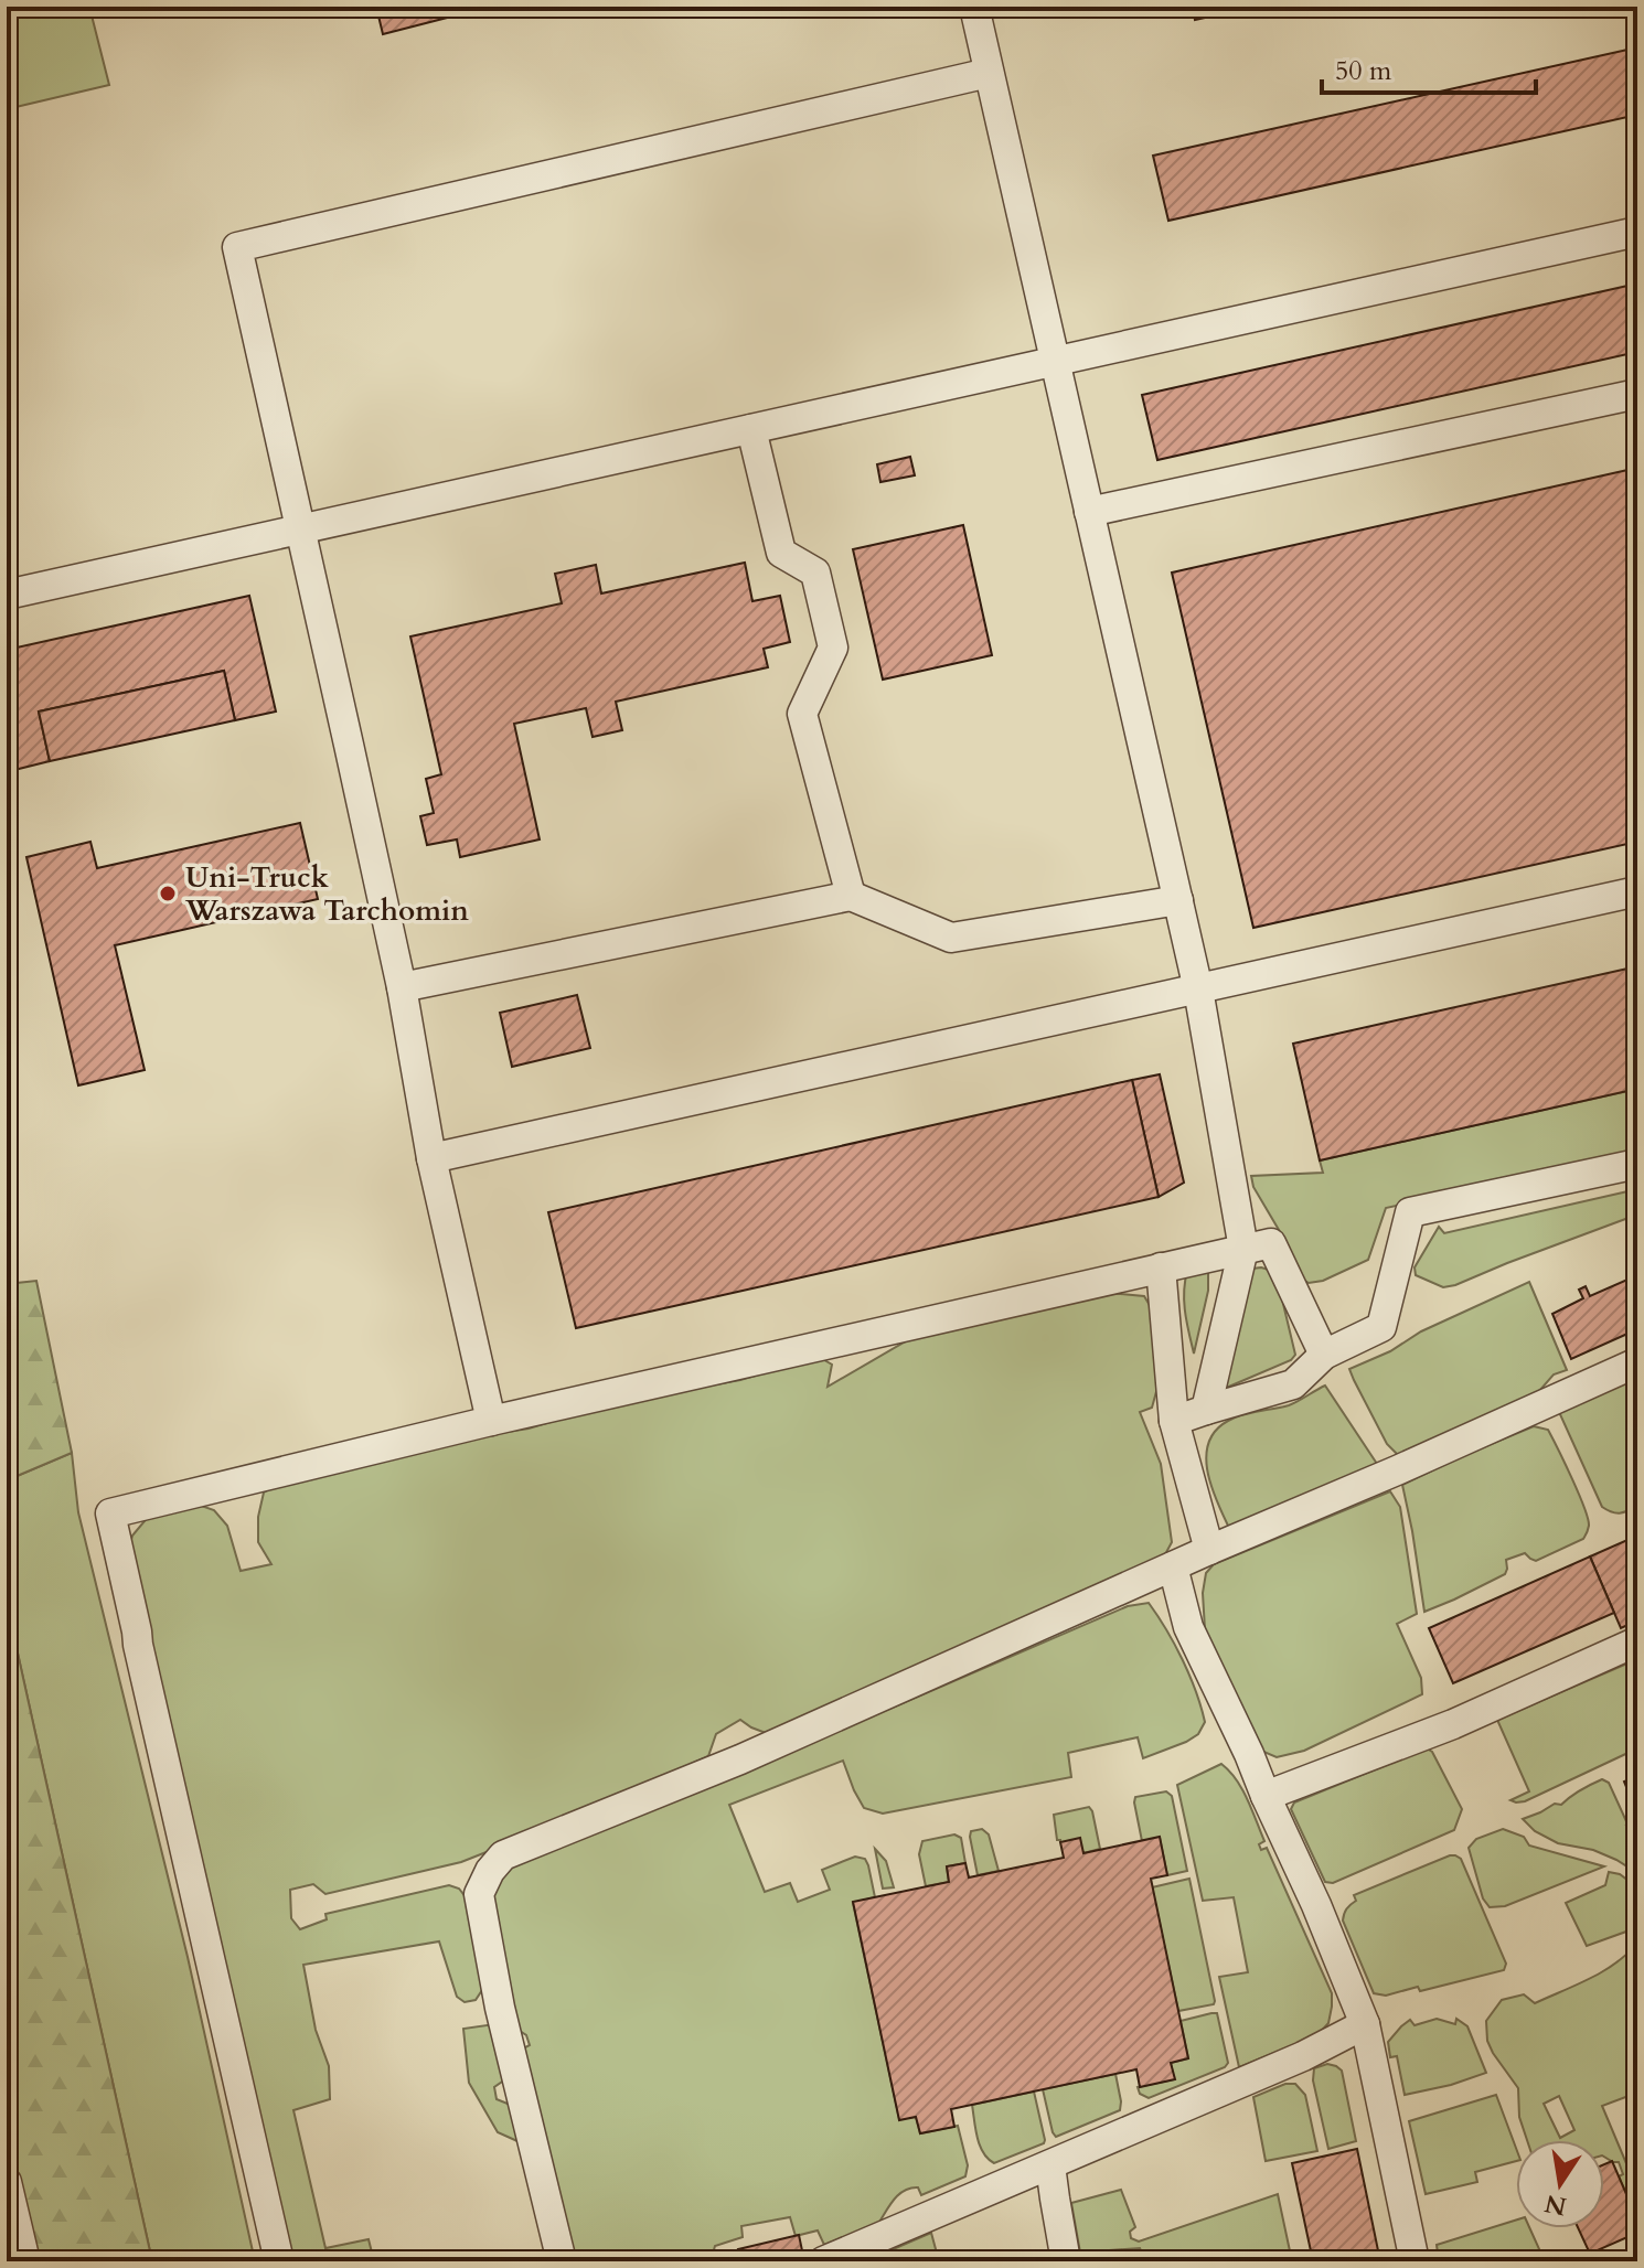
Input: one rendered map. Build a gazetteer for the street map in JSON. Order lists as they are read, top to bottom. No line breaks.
{"places":["Uni-Truck Warszawa Tarchomin"],"scale_bar":"50 m","north":"bottom"}
